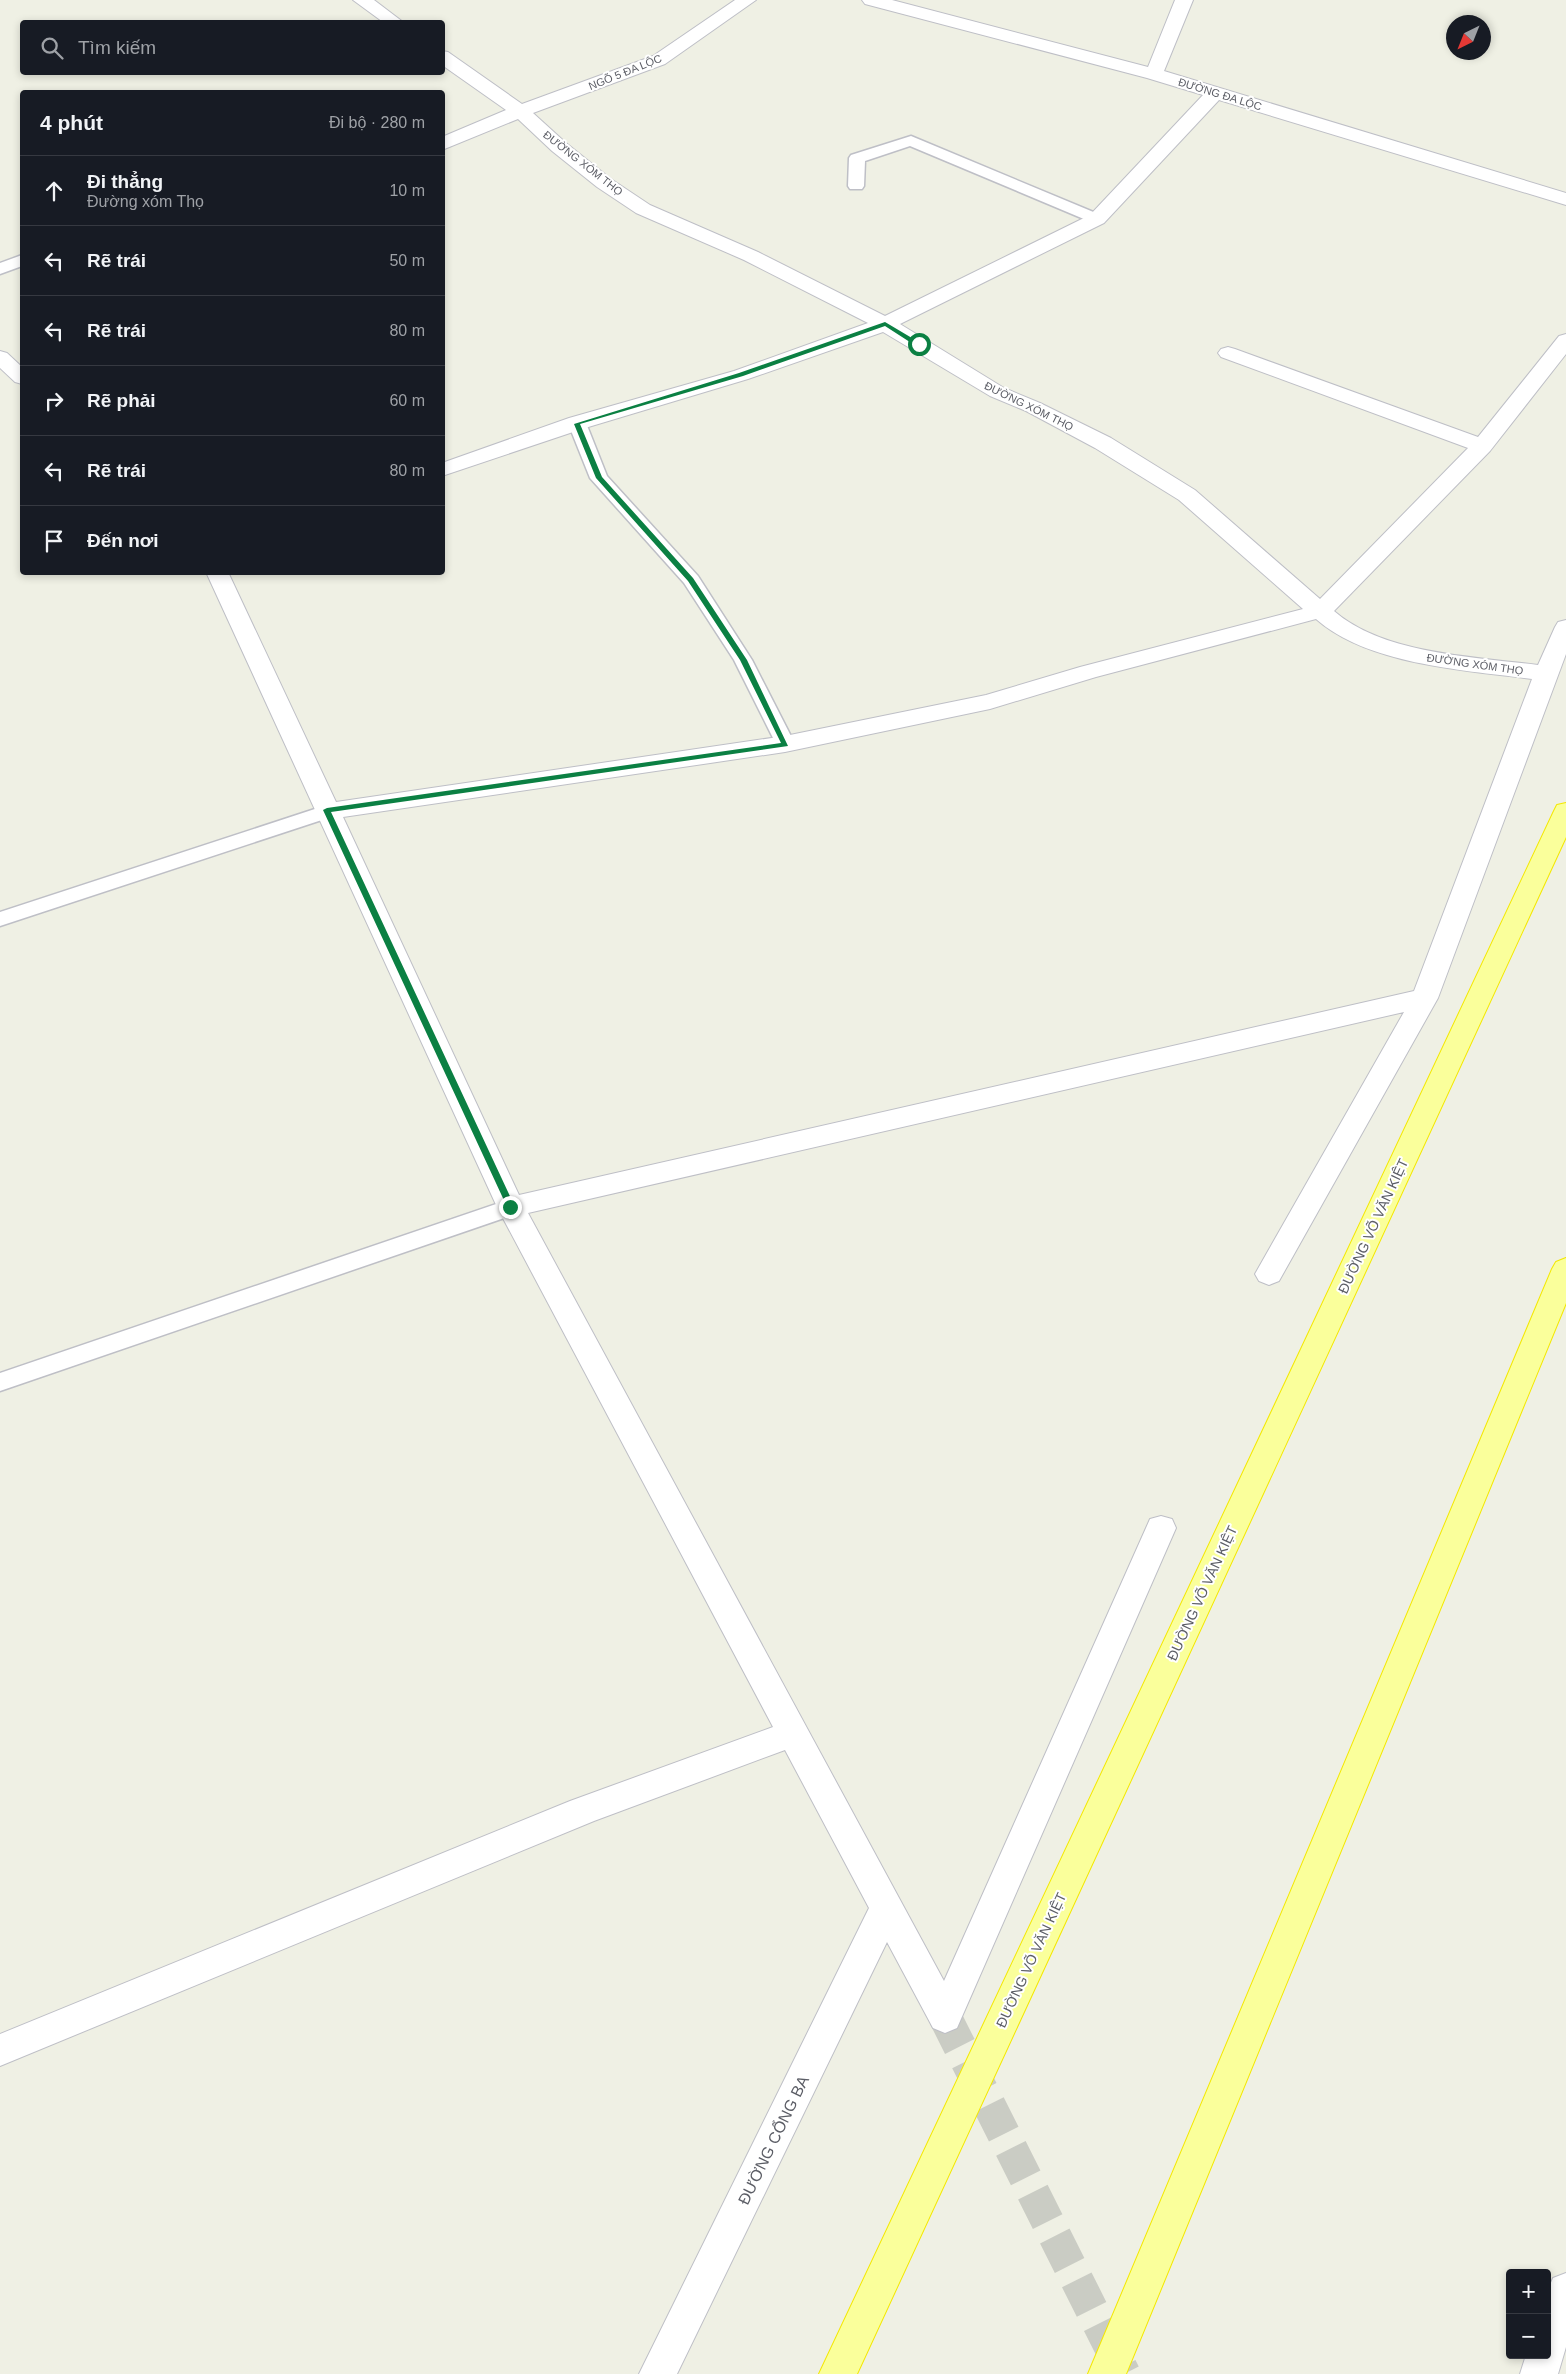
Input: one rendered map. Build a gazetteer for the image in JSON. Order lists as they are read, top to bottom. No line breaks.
{"streets":{"highway":["ĐƯỜNG VÕ VĂN KIỆT"],"street":["NGÕ 5 ĐA LỘC","ĐƯỜNG ĐA LỘC","ĐƯỜNG XÓM THỌ","ĐƯỜNG CỔNG BA"]},"crossings":[["NGÕ 5 ĐA LỘC","ĐƯỜNG XÓM THỌ"]],"north":"bottom left","page":{"search":"Tìm kiếm","heading":["4 phút","Đi bộ · 280 m"],"list":[["Đi thẳng","Đường xóm Thọ","10 m"],["Rẽ trái","50 m"],["Rẽ trái","80 m"],["Rẽ phải","60 m"],["Rẽ trái","80 m"],"Đến nơi"],"map_buttons":["+","−"]}}
